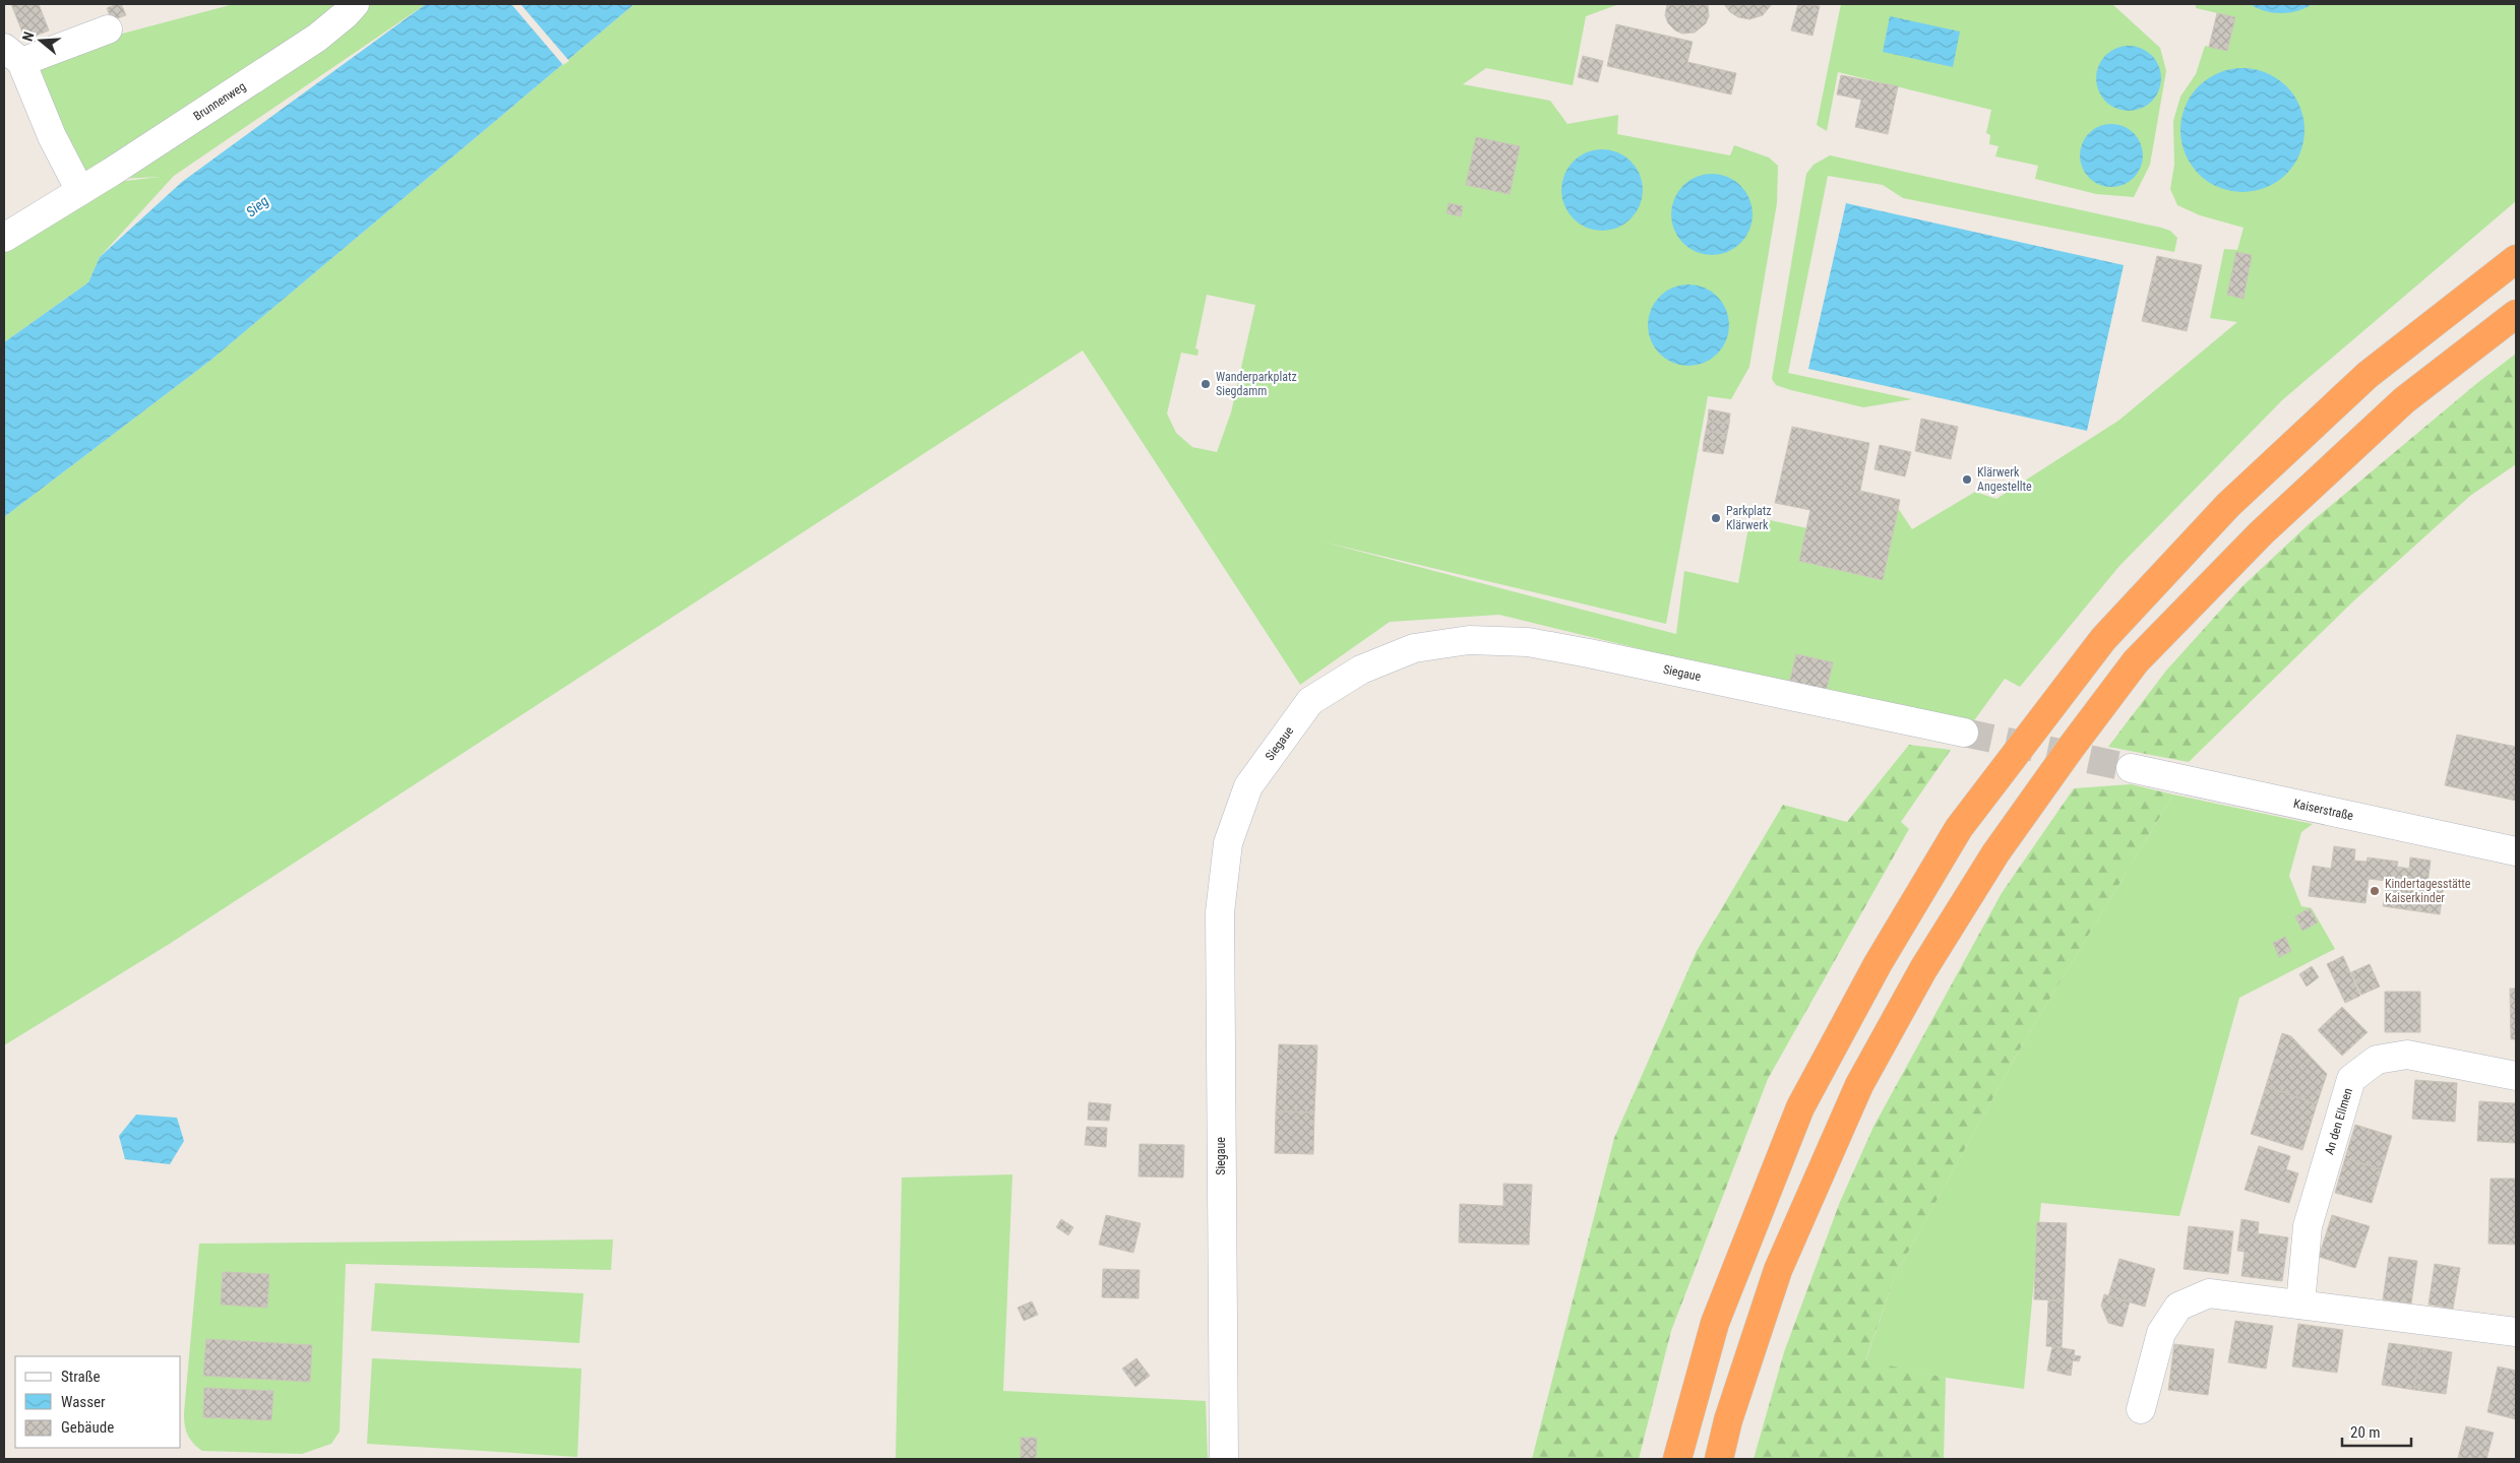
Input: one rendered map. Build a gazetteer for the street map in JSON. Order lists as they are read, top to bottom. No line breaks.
{"streets":{"street":["Brunnenweg","Siegaue","Kaiserstraße","An den Ellmen"]},"water":["Sieg"],"places":["Wanderparkplatz Siegdamm","Klärwerk Angestellte","Parkplatz Klärwerk","Kindertagesstätte Kaiserkinder"],"legend":["Straße","Wasser","Gebäude"],"scale_bar":"20 m","north":"left"}
